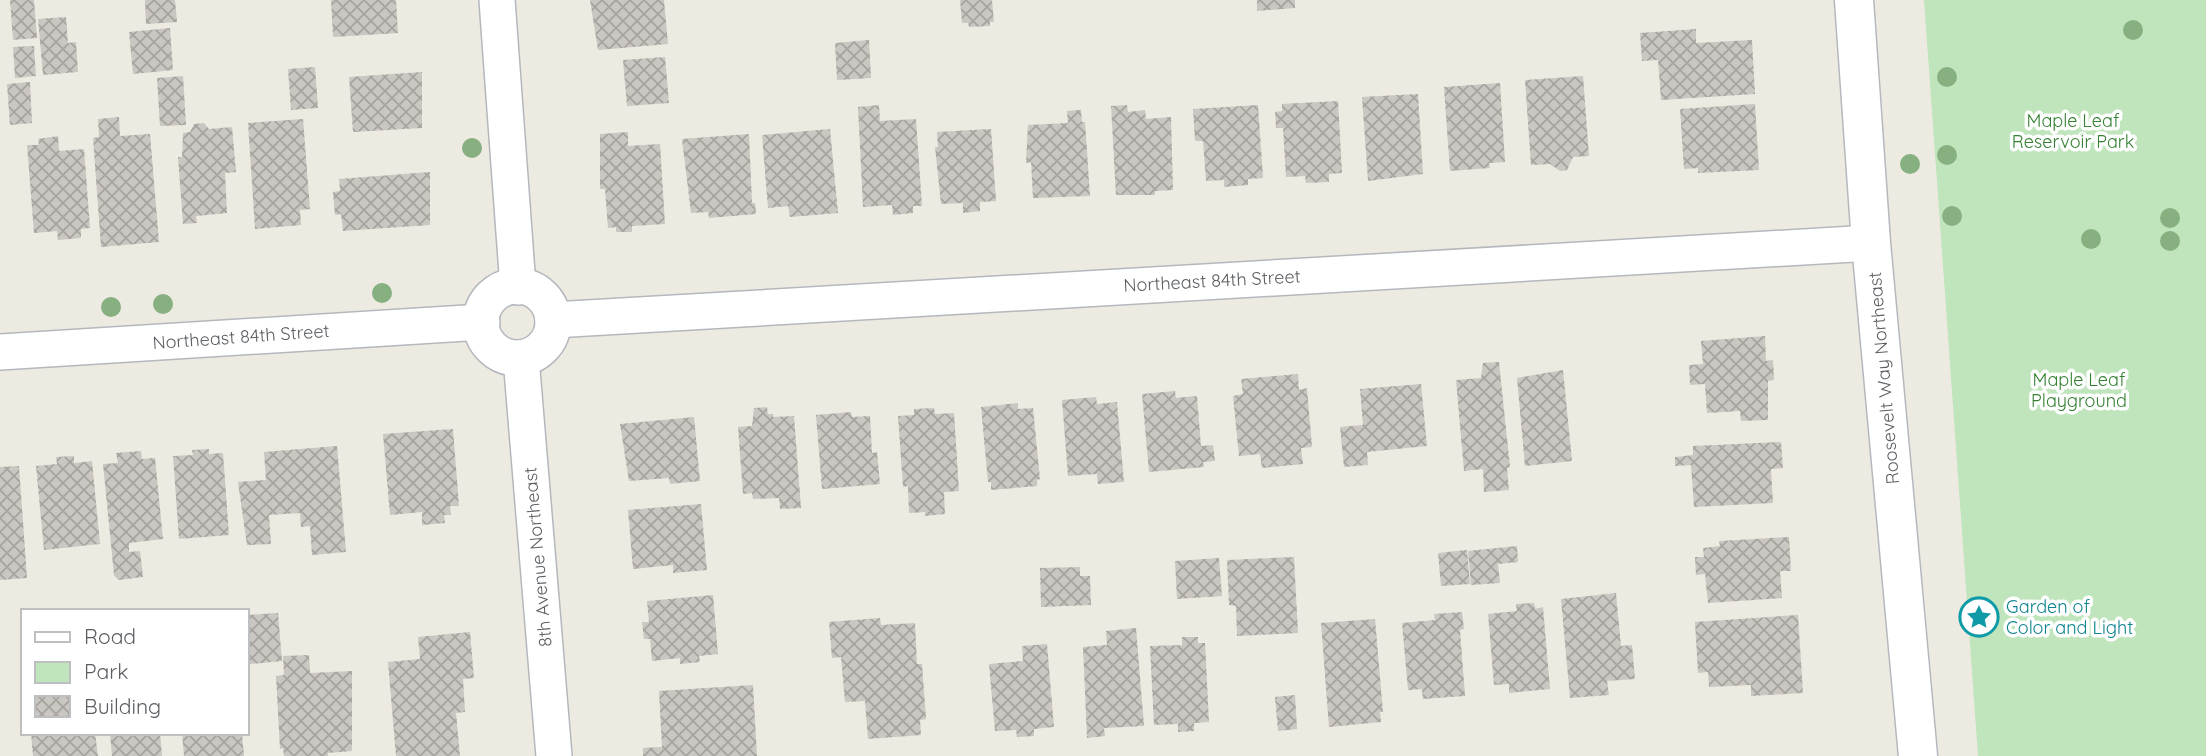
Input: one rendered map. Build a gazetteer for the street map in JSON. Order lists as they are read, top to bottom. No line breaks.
{"streets":{"main road":["Roosevelt Way Northeast"],"street":["Northeast 84th Street","8th Avenue Northeast"]},"crossings":[["Northeast 84th Street","Roosevelt Way Northeast"],["Northeast 84th Street","8th Avenue Northeast"]],"parks":["Maple Leaf Reservoir Park","Maple Leaf Playground"],"places":{"place":["Garden of Color and Light"]},"legend":["Road","Park","Building"]}
